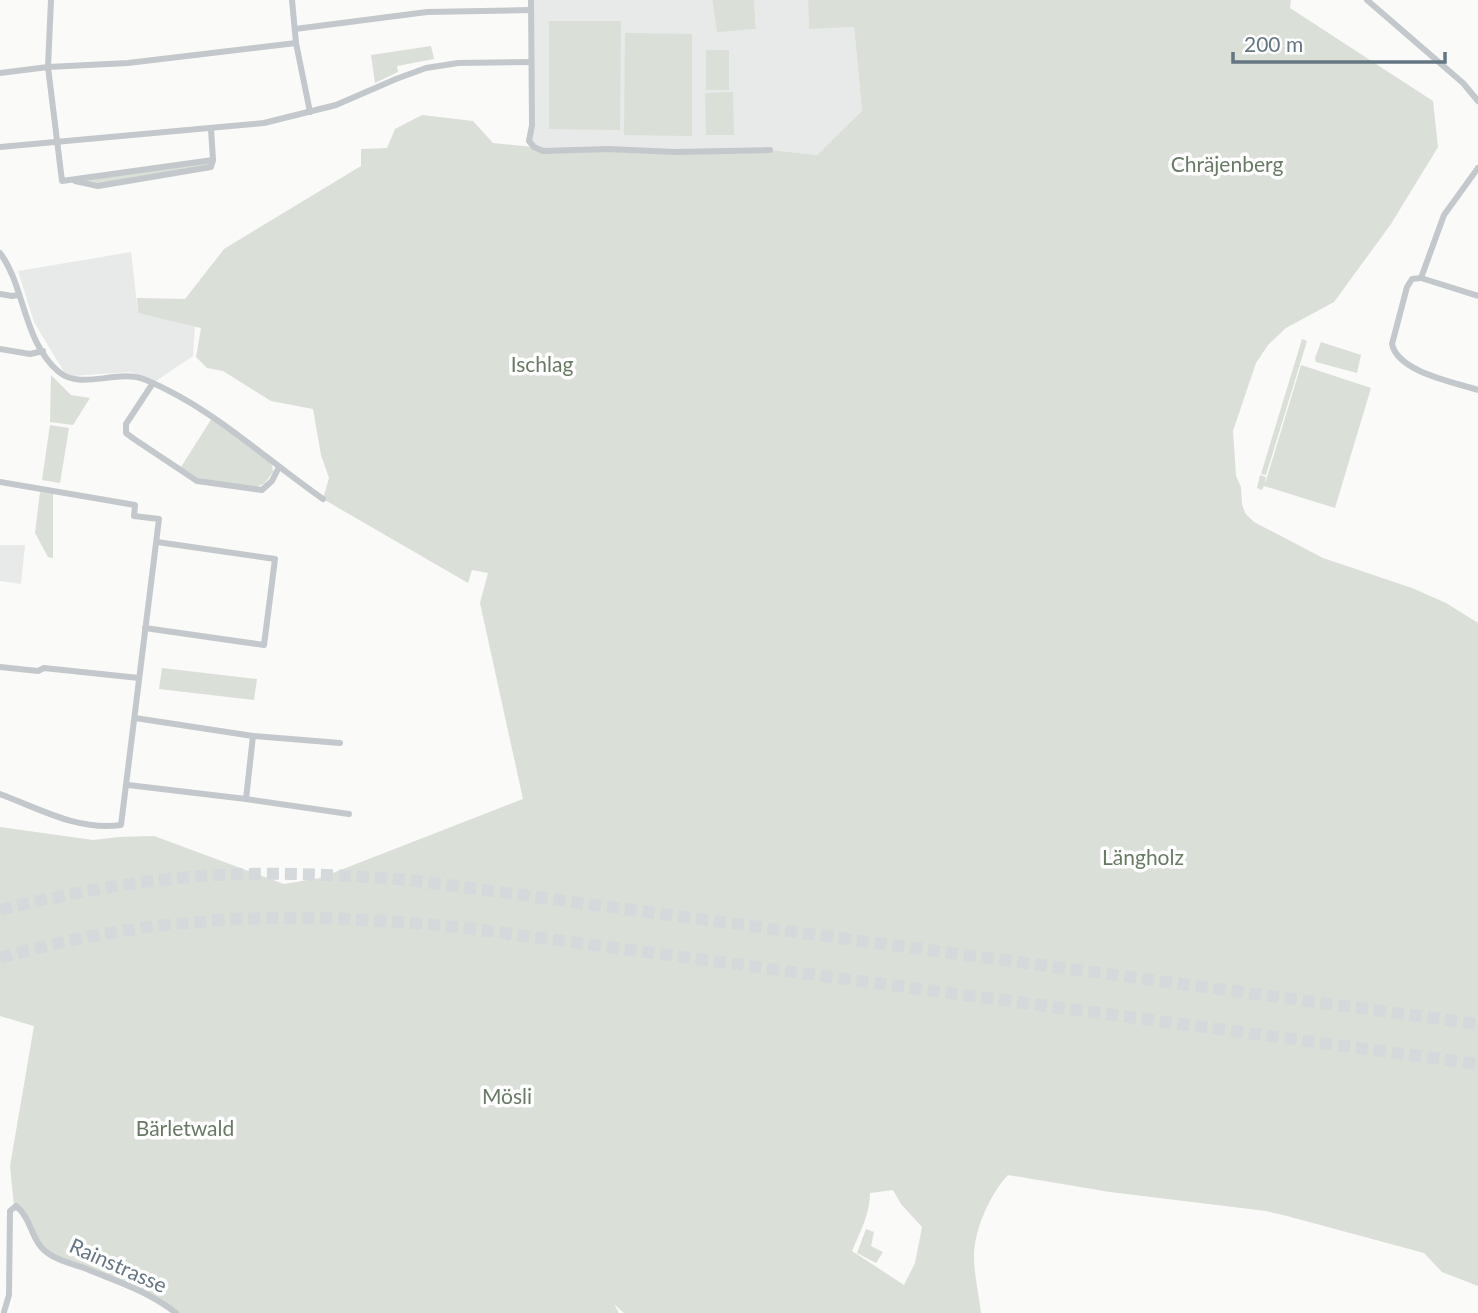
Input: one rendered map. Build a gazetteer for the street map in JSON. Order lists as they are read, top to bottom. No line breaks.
{"streets":{"street":["Rainstrasse"]},"parks":["Chräjenberg","Ischlag","Längholz","Mösli","Bärletwald"],"scale_bar":"200 m"}
